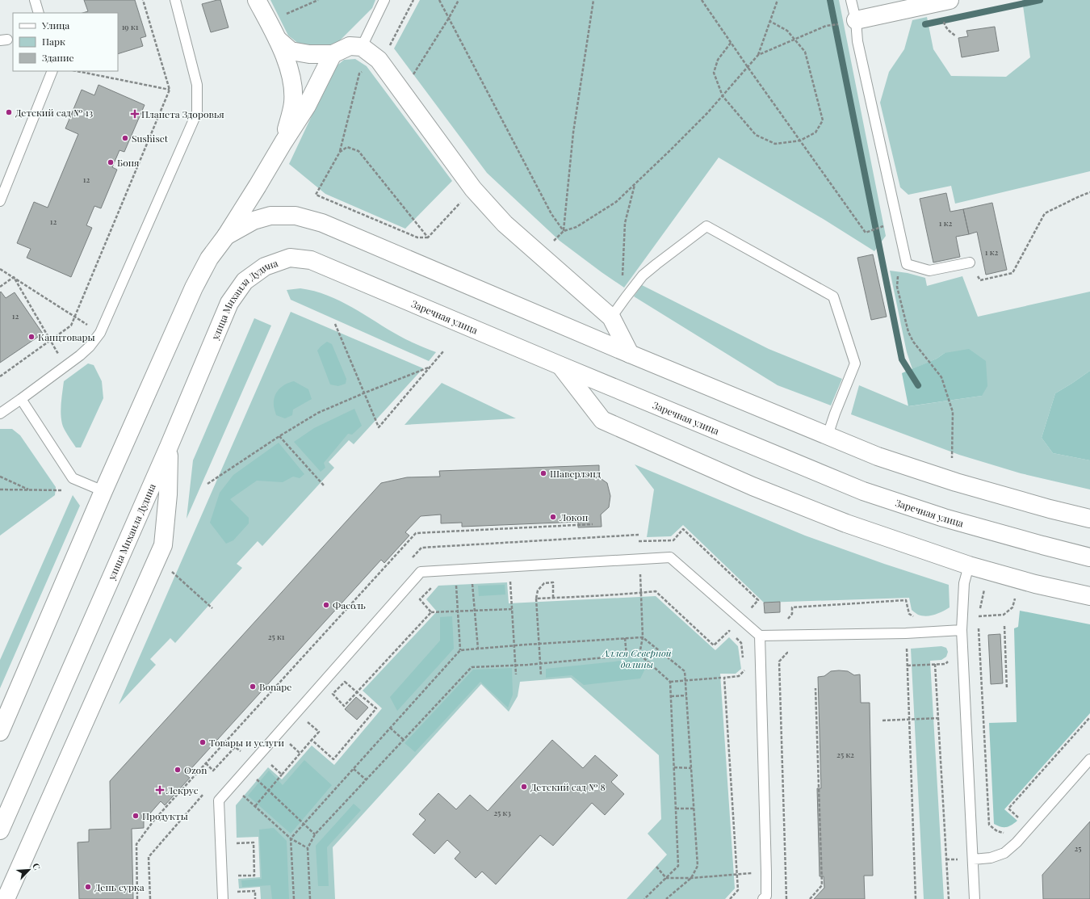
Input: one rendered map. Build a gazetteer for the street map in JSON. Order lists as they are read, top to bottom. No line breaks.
{"streets":{"street":["улица Михаила Дудина","Заречная улица"]},"crossings":[["улица Михаила Дудина","Заречная улица"]],"parks":["Аллея Северной долины"],"places":{"other":["Детский сад № 13","Sushiset","Боня","Канцтовары","Шаверлэнд","Локон","Фасоль","Bonape","Товары и услуги","Ozon","Детский сад № 8","Продукты","День сурка"],"health":["Планета Здоровья","Лекрус"]},"house_numbers":["19 к1","12","12","1 к2","1 к2","12","25 к1","25 к2","25 к3","25"],"legend":["Улица","Парк","Здание"],"north":"top right"}
